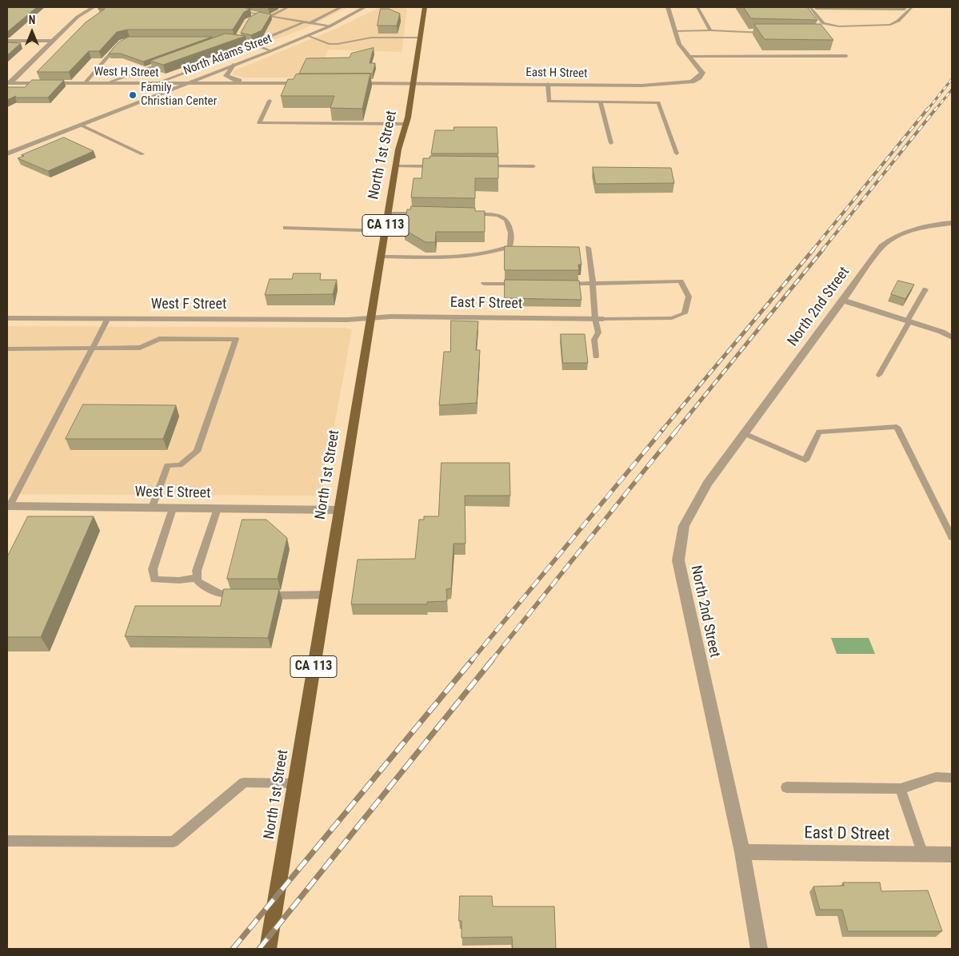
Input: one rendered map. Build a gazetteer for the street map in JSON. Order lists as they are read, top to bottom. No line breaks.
{"streets":{"main road":["North 1st Street","CA 113"],"street":["North Adams Street","West H Street","East H Street","East F Street","West F Street","North 2nd Street","West E Street","East D Street"]},"crossings":[["North Adams Street","West H Street"],["East H Street","North 1st Street"],["North 1st Street","East F Street"],["North 1st Street","West F Street"],["North 1st Street","West E Street"],["East F Street","West F Street"],["North 2nd Street","East D Street"]],"places":["Family Christian Center"],"north":"top"}
